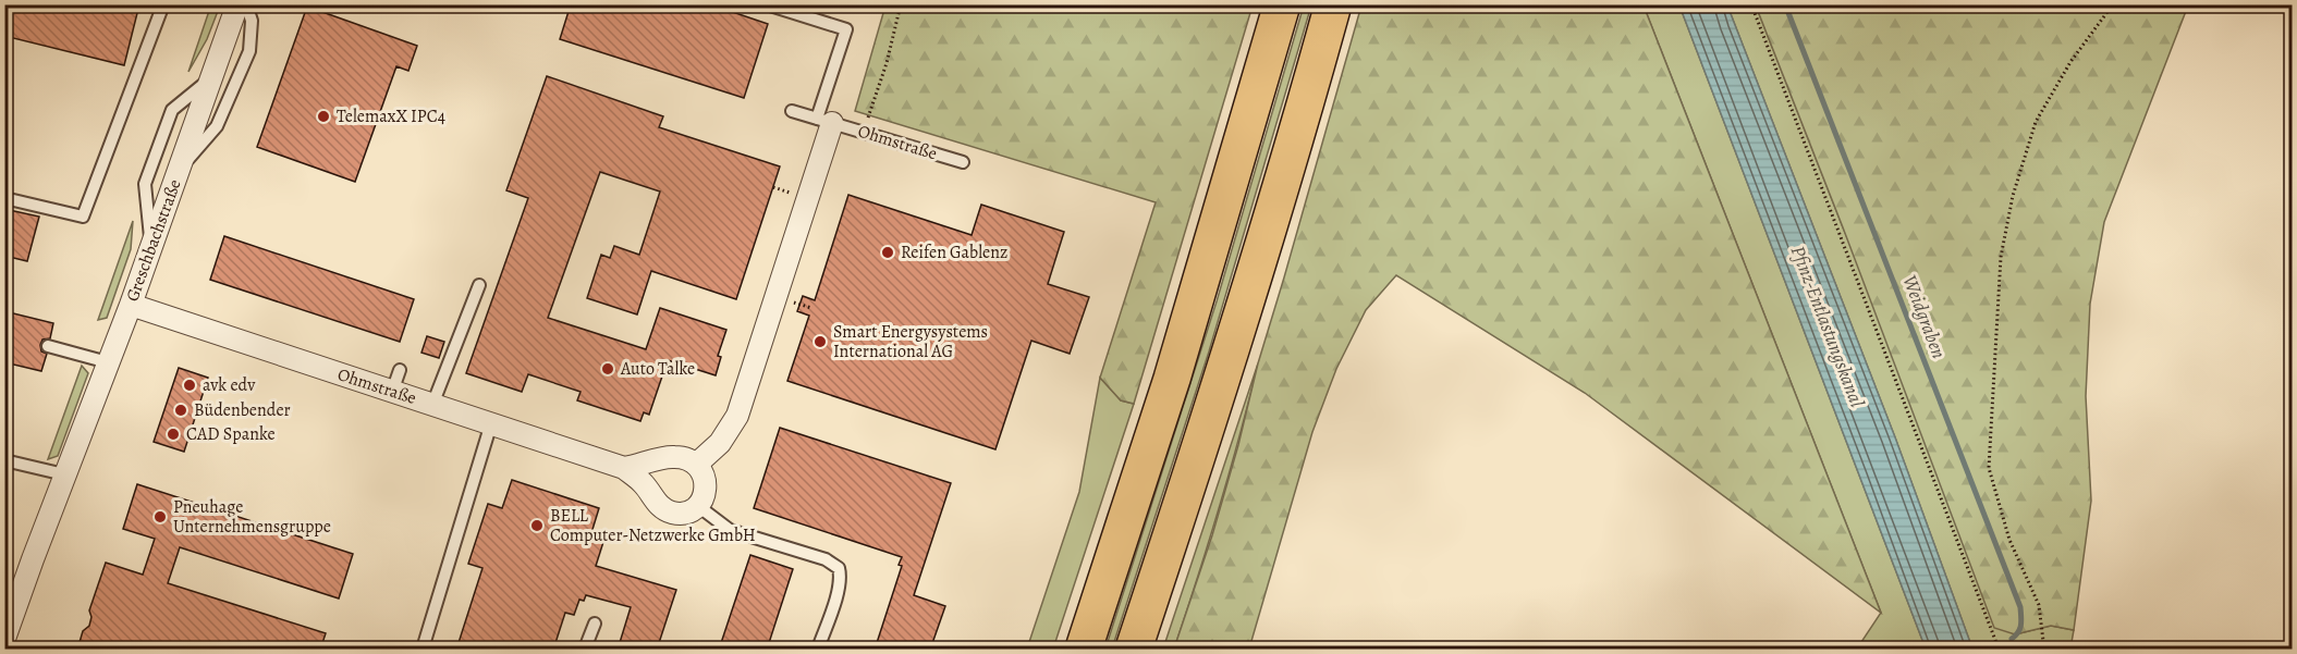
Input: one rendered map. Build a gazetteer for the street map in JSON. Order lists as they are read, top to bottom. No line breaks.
{"streets":{"street":["Ohmstraße","Greschbachstraße"]},"crossings":[["Ohmstraße","Greschbachstraße"]],"water":["Weidgraben","Pfinz-Entlastungskanal"],"places":["TelemaxX IPC4","Reifen Gablenz","Smart Energysystems International AG","Auto Talke","avk edv","Büdenbender","CAD Spanke","Pneuhage Unternehmensgruppe","BELL Computer-Netzwerke GmbH"]}
